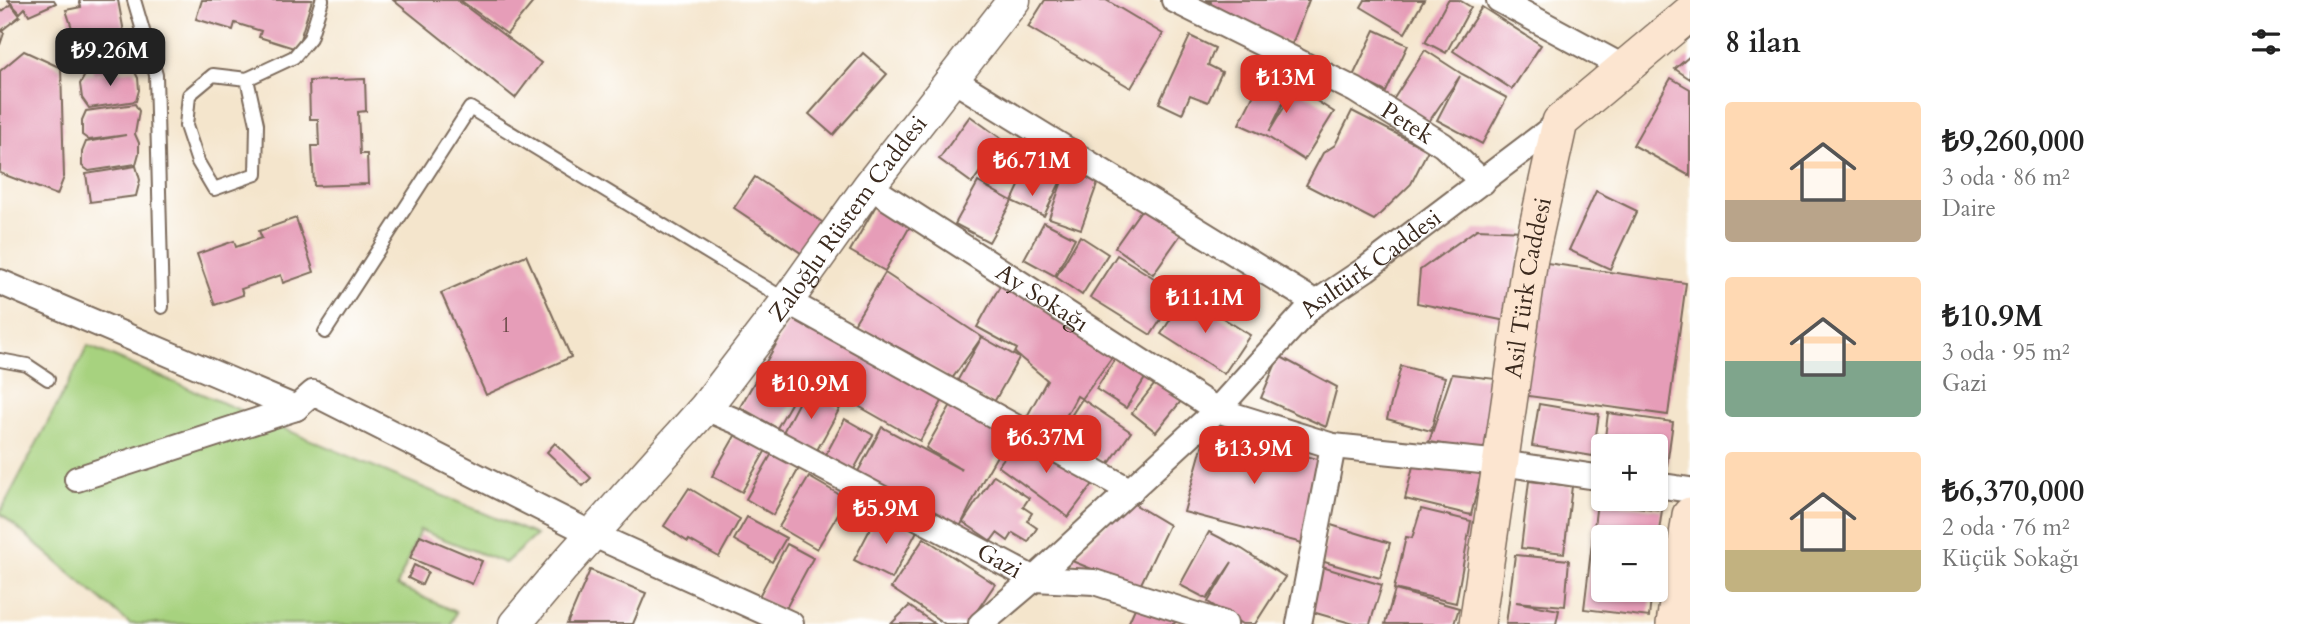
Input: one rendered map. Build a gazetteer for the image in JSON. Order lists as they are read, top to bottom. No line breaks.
{"streets":{"main road":["Asil Türk Caddesi"],"street":["Petek","Zaloğlu Rüstem Caddesi","Asıltürk Caddesi","Ay Sokağı","Gazi"]},"crossings":[["Petek","Asıltürk Caddesi"],["Zaloğlu Rüstem Caddesi","Ay Sokağı"],["Zaloğlu Rüstem Caddesi","Gazi"],["Asıltürk Caddesi","Asil Türk Caddesi"],["Asıltürk Caddesi","Ay Sokağı"],["Asıltürk Caddesi","Gazi"],["Asil Türk Caddesi","Ay Sokağı"]],"house_numbers":["1"],"page":{"heading":"8 ilan","price":["₺9.26M","₺13M","₺6.71M","₺11.1M","₺10.9M","₺6.37M","₺13.9M","₺5.9M"],"list":[{"name":"₺9,260,000","note":"3 oda · 86 m² · Daire"},{"name":"₺10.9M","note":"3 oda · 95 m² · Gazi"},{"name":"₺6,370,000","note":"2 oda · 76 m² · Küçük Sokağı"}],"map_buttons":["+","−"]}}
